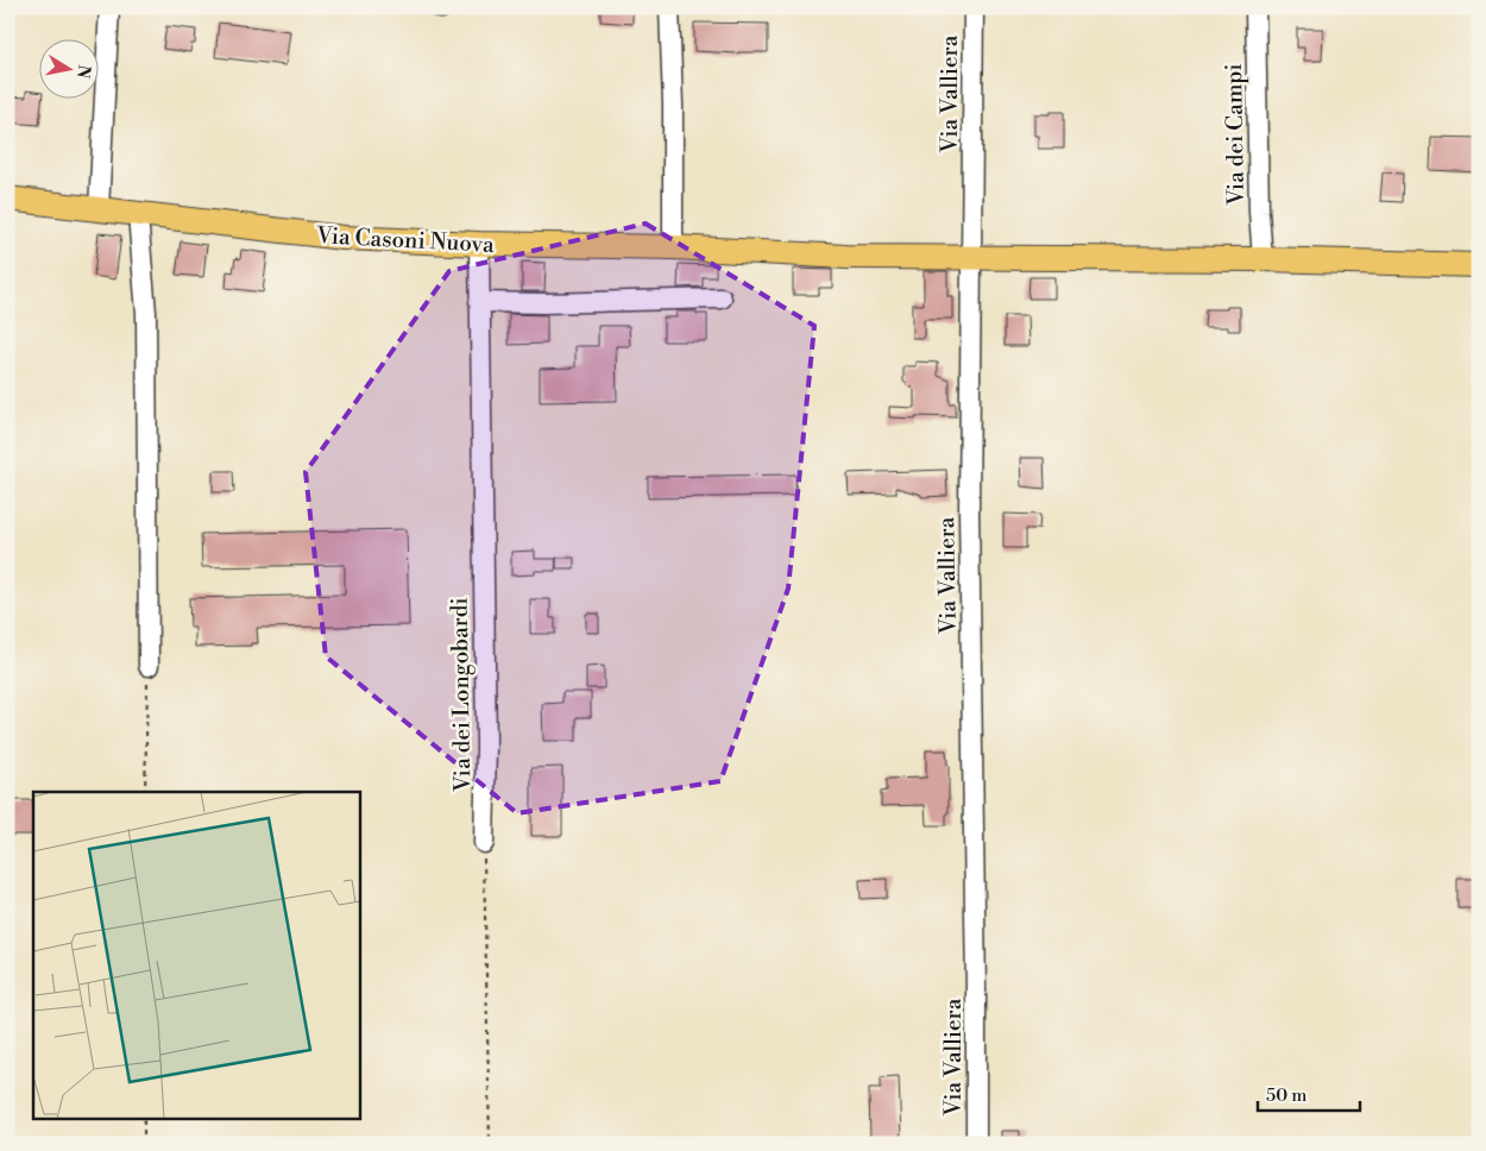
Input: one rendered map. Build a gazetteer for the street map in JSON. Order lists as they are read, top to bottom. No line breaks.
{"streets":{"main road":["Via Casoni Nuova"],"street":["Via Valliera","Via dei Campi","Via dei Longobardi"]},"crossings":[["Via Valliera","Via Casoni Nuova"],["Via dei Campi","Via Casoni Nuova"],["Via Casoni Nuova","Via dei Longobardi"]],"scale_bar":"50 m","north":"right"}
